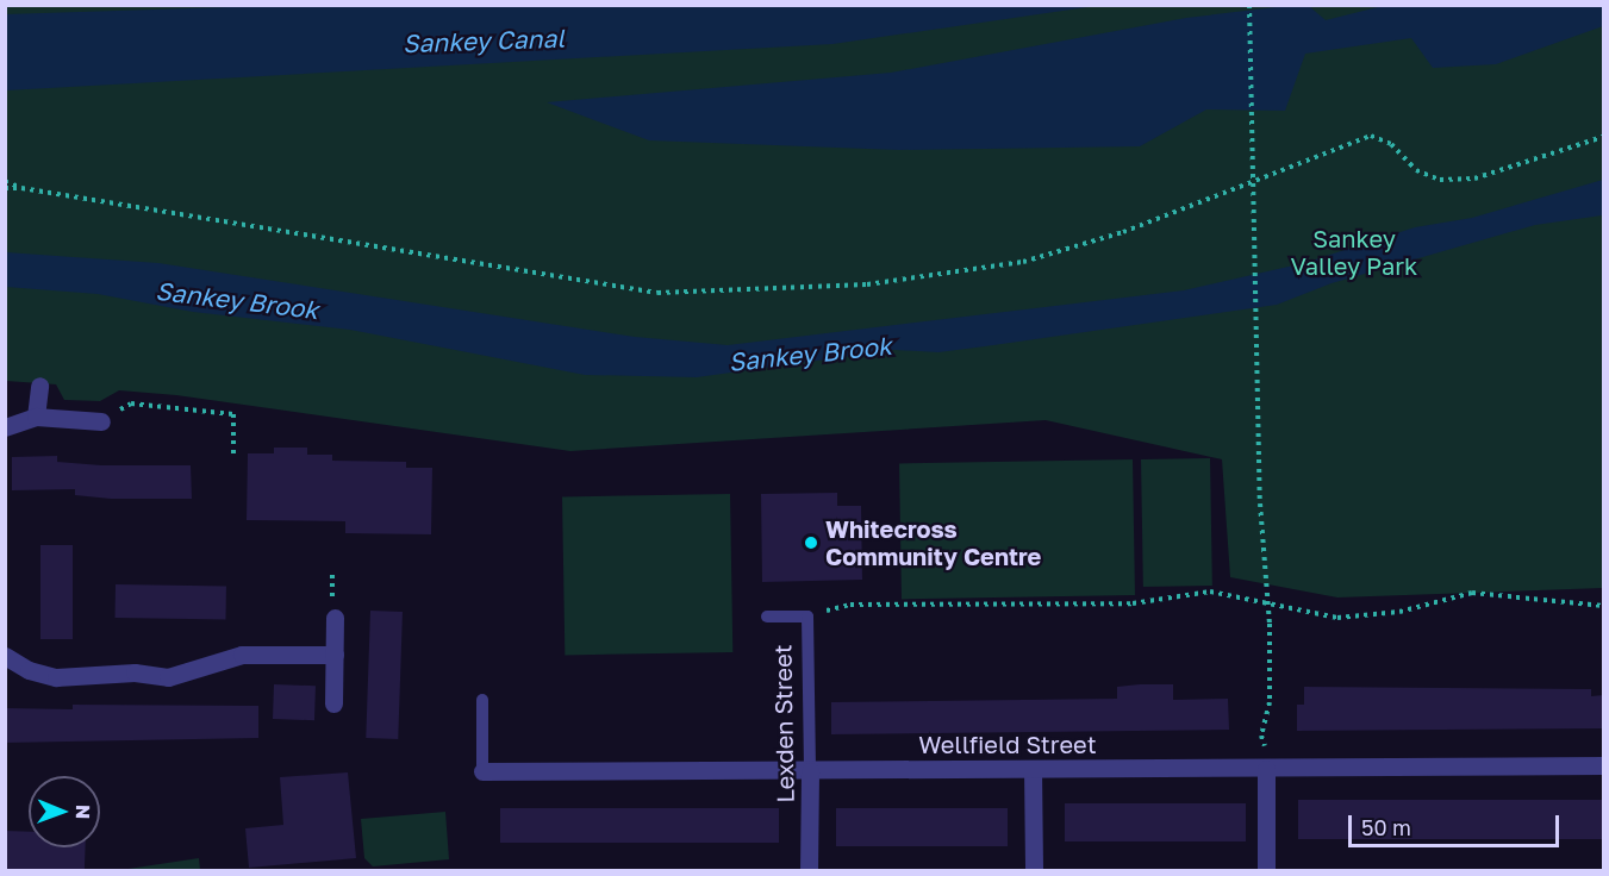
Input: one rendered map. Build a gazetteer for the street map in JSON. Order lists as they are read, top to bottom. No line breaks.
{"streets":{"street":["Lexden Street","Wellfield Street"]},"crossings":[["Lexden Street","Wellfield Street"]],"water":["Sankey Canal","Sankey Brook"],"parks":["Sankey Valley Park"],"places":["Whitecross Community Centre"],"scale_bar":"50 m","north":"right"}
